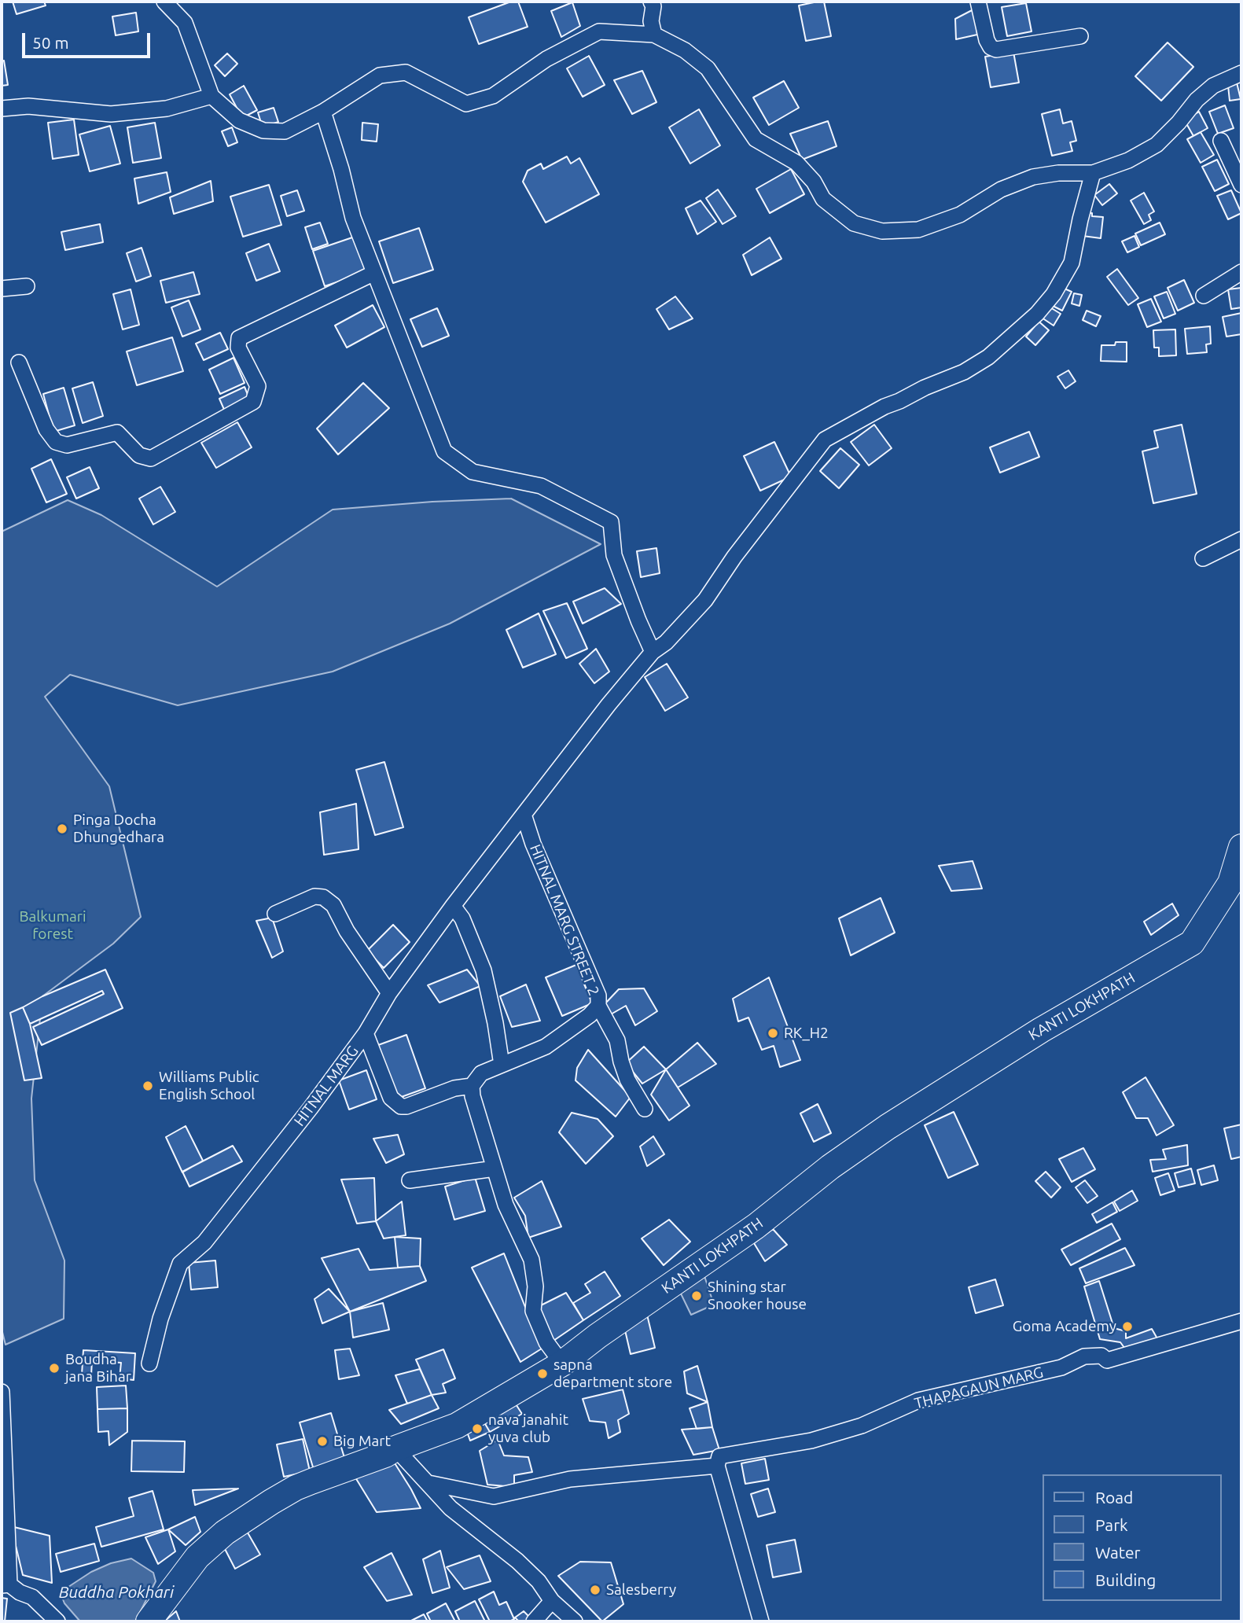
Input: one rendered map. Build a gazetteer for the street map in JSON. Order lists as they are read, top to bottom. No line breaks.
{"streets":{"main road":["KANTI LOKHPATH"],"street":["HITNAL MARG STREET 2","HITNAL MARG","THAPAGAUN MARG"]},"crossings":[["HITNAL MARG STREET 2","HITNAL MARG"]],"water":["Buddha Pokhari"],"parks":["Balkumari forest"],"places":["Pinga Docha Dhungedhara","RK_H2","Williams Public English School","Shining star Snooker house","Goma Academy","Boudha jana Bihar","sapna department store","nava janahit yuva club","Big Mart","Salesberry"],"legend":["Road","Park","Water","Building"],"scale_bar":"50 m"}
